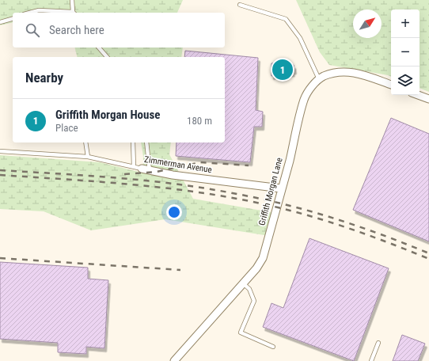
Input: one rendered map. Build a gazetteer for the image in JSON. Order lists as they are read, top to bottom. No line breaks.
{"streets":{"street":["Zimmerman Avenue","Griffith Morgan Lane"]},"crossings":[["Zimmerman Avenue","Griffith Morgan Lane"]],"north":"top right","page":{"map_buttons":["+","−"],"search":"Search here","heading":"Nearby","pins":"1","list":[{"mark":"1","name":"Griffith Morgan House","note":"Place","value":"180 m"}]}}
